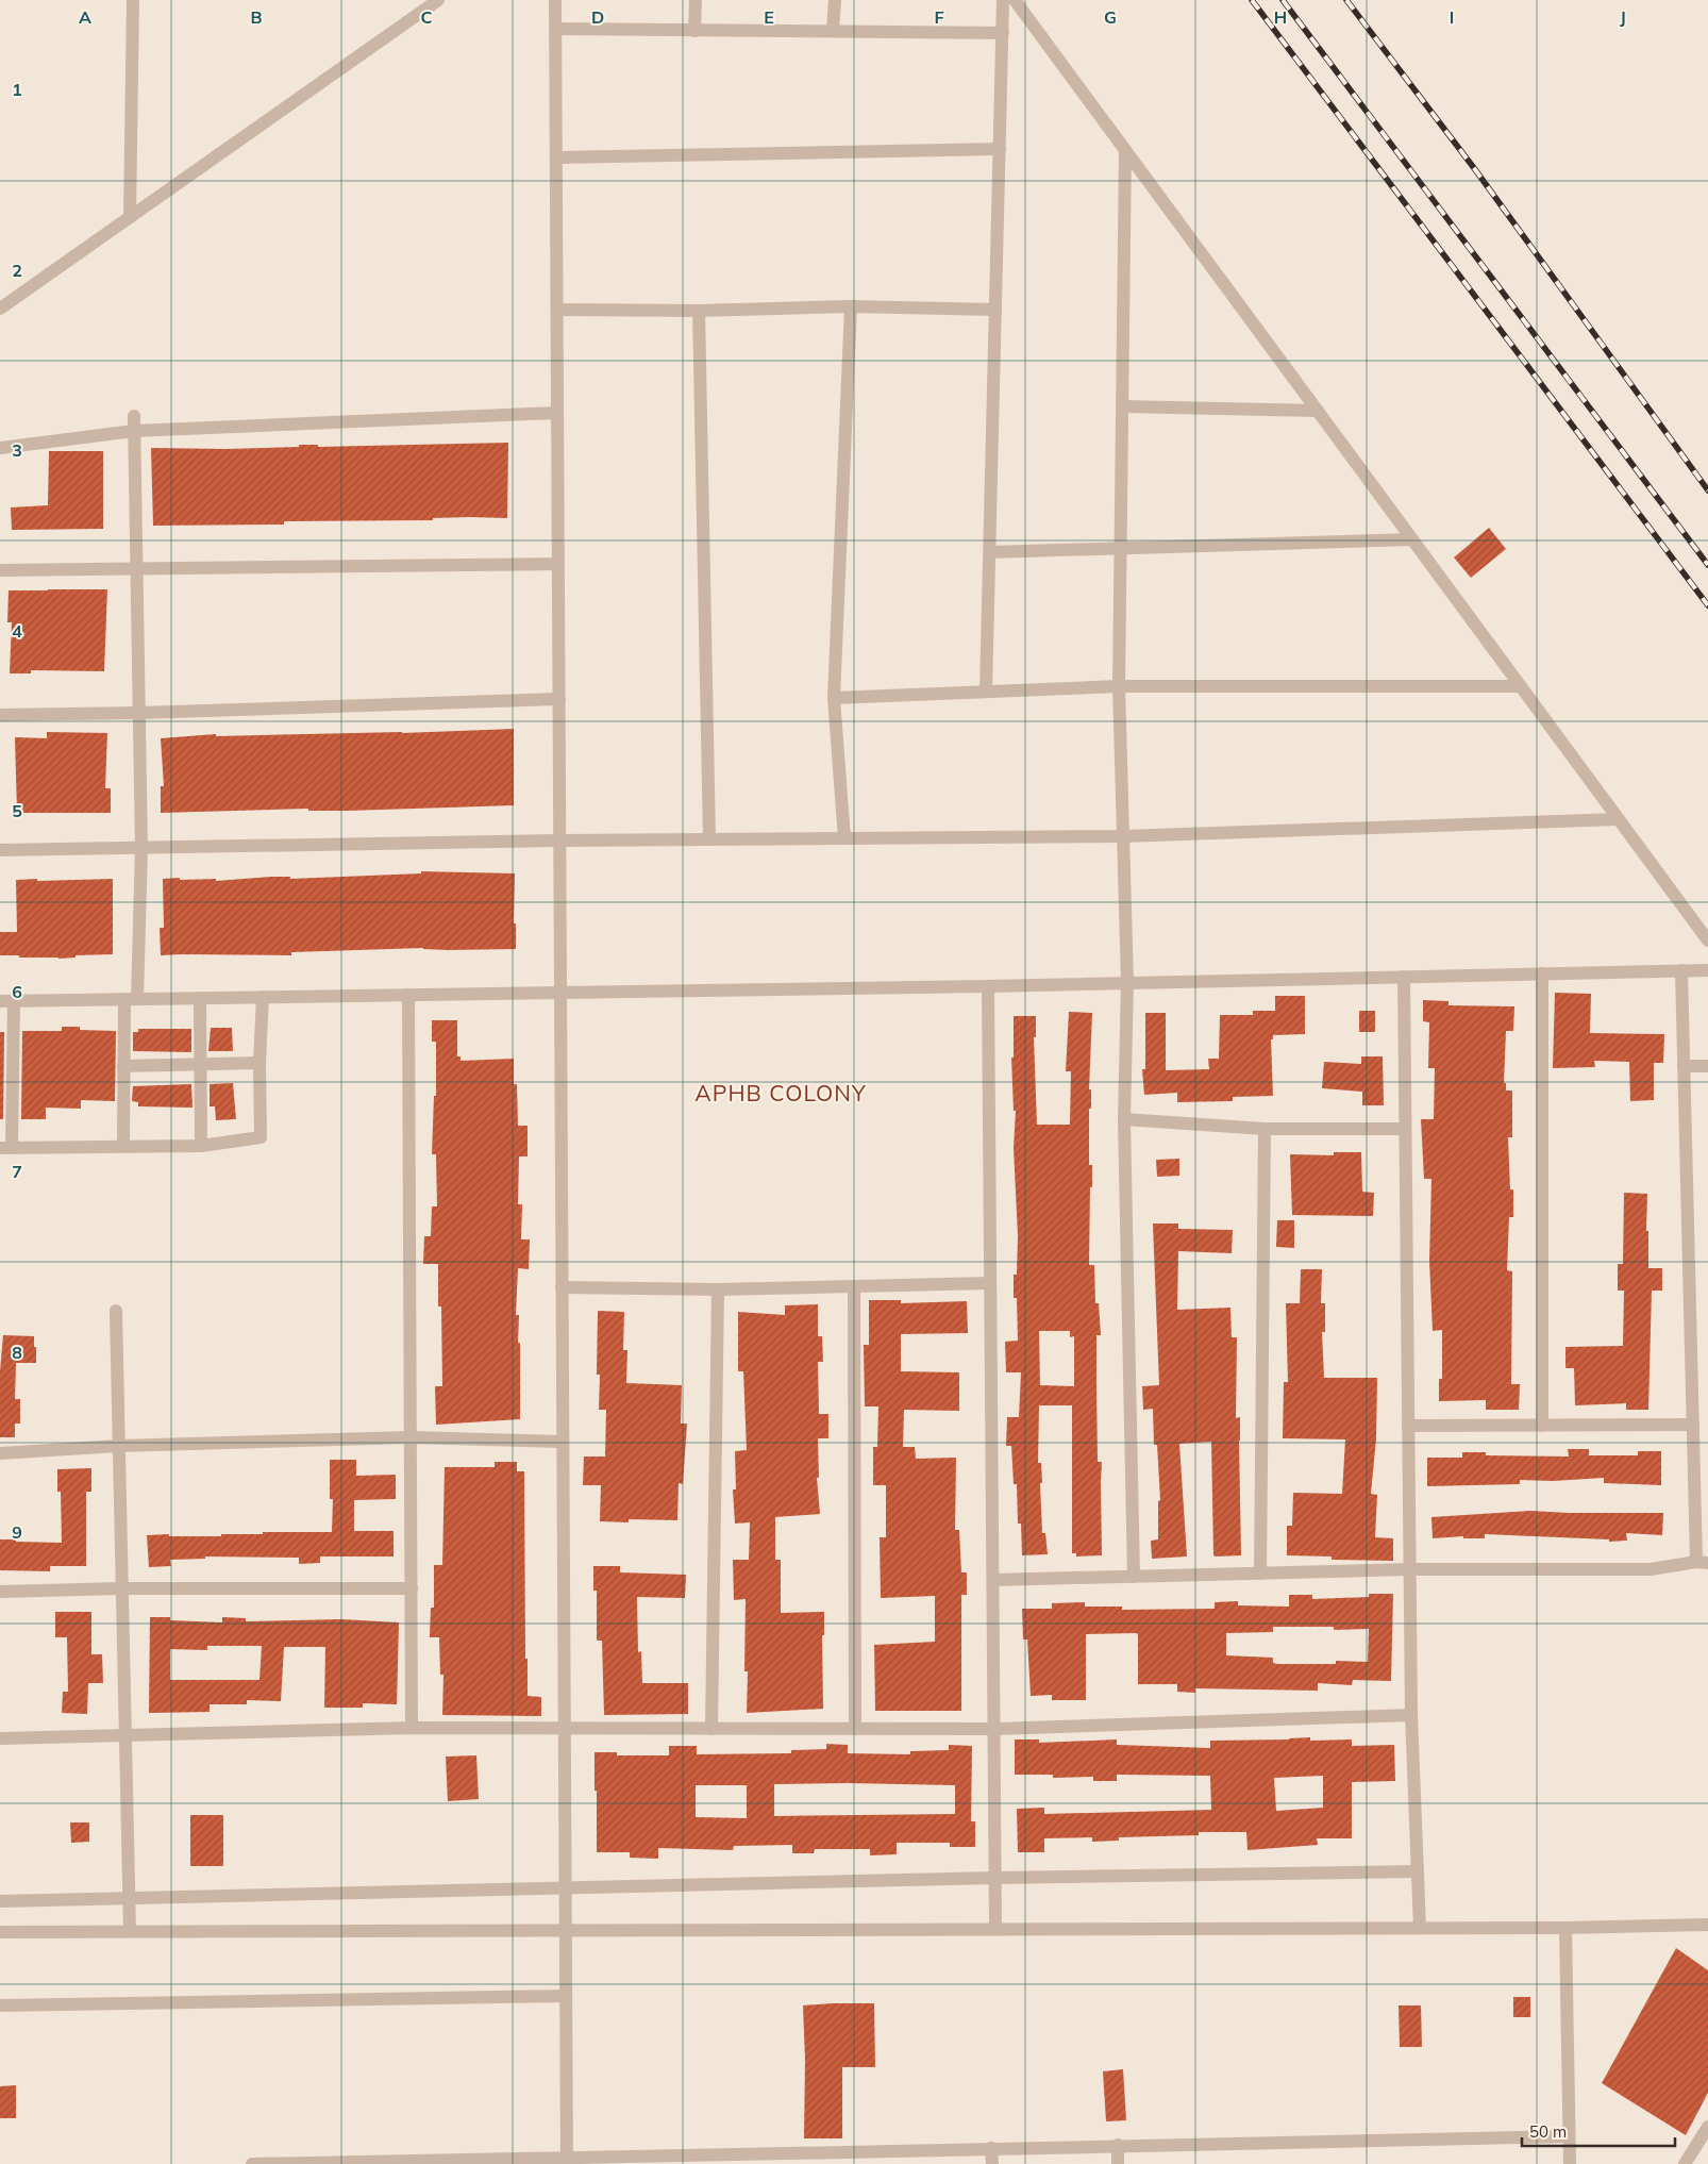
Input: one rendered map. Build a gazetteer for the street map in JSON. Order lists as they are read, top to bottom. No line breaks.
{"districts":["APHB COLONY"],"scale_bar":"50 m","grid":{"columns":["A","B","C","D","E","F","G","H","I","J"],"rows":["1","2","3","4","5","6","7","8","9"]}}
